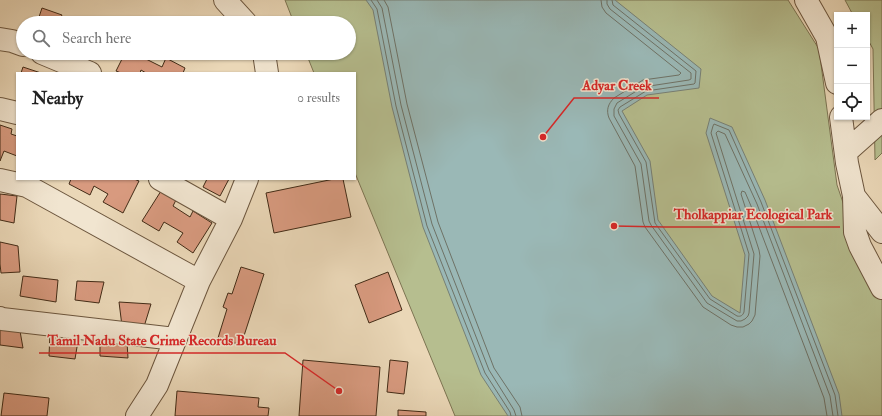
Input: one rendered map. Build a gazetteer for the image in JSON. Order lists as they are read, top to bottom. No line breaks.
{"places":["Adyar Creek","Tholkappiar Ecological Park","Tamil Nadu State Crime Records Bureau"],"page":{"map_buttons":["+","−"],"search":"Search here","heading":["Nearby","0 results"]}}
